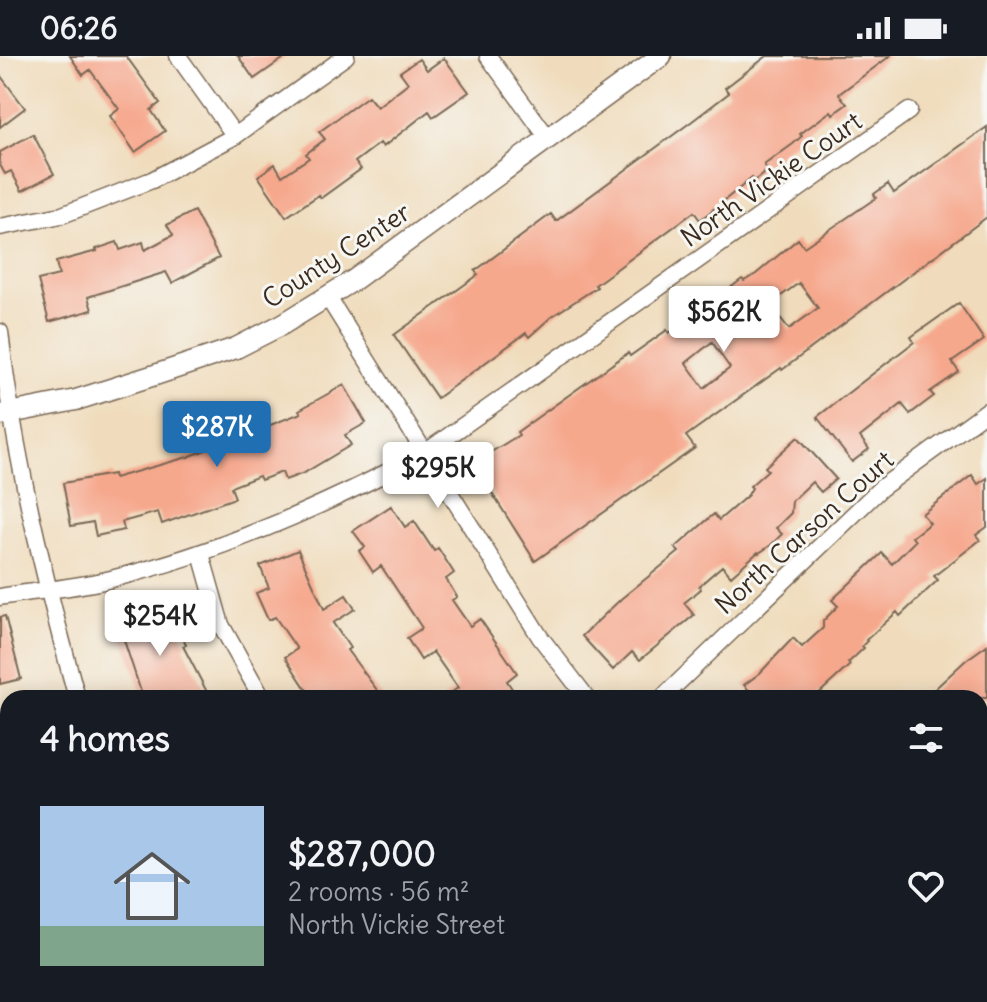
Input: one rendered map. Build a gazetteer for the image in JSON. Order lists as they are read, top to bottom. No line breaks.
{"streets":{"street":["North Vickie Court","County Center","North Carson Court"]},"page":{"status":"06:26","price":["$562K","$287K","$295K","$254K"],"heading":"4 homes","list":[{"name":"$287,000","note":"2 rooms · 56 m² · North Vickie Street"}]}}
